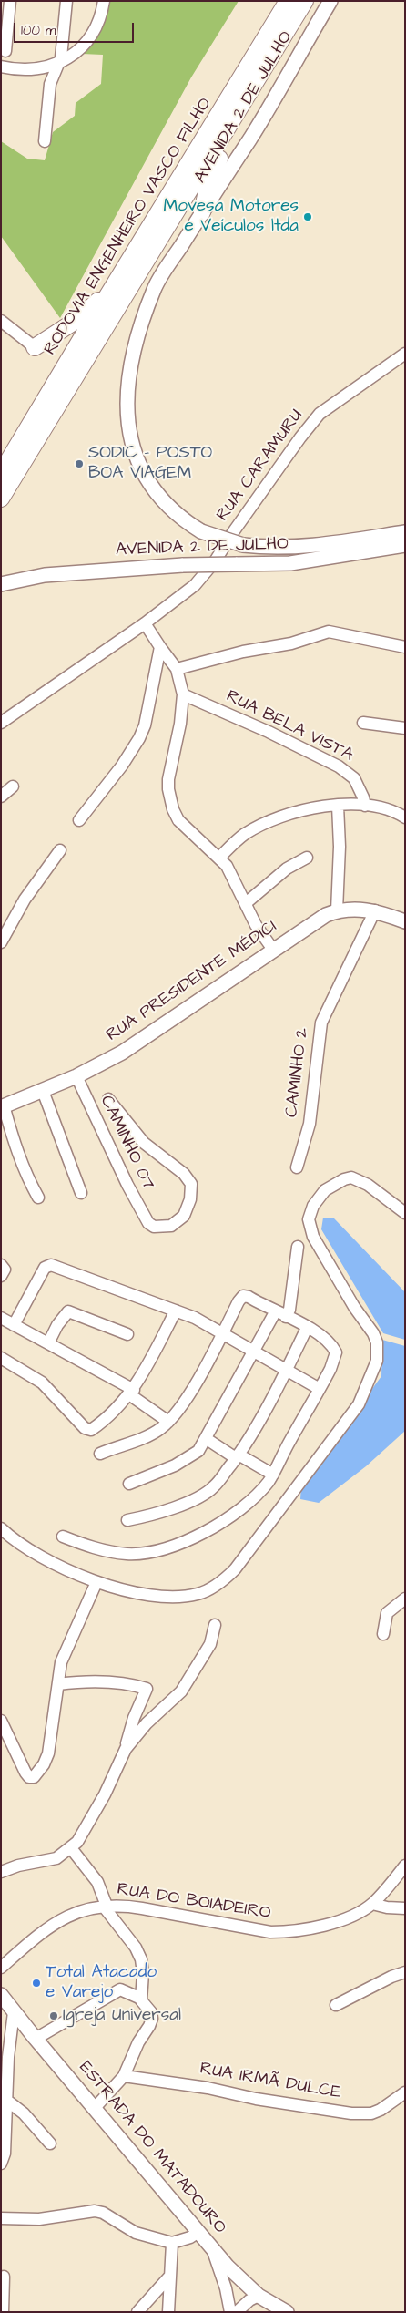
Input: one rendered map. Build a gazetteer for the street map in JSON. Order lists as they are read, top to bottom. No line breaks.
{"streets":{"highway":["RODOVIA ENGENHEIRO VASCO FILHO"],"main road":["AVENIDA 2 DE JULHO","RUA PRESIDENTE MÉDICI","ESTRADA DO MATADOURO"],"street":["RUA CARAMURU","RUA BELA VISTA","CAMINHO 2","CAMINHO 07","RUA DO BOIADEIRO","RUA IRMÃ DULCE"]},"crossings":[["RUA PRESIDENTE MÉDICI","CAMINHO 2"],["RUA PRESIDENTE MÉDICI","CAMINHO 07"]],"places":["Movesa Motores e Veículos ltda","SODIC - POSTO BOA VIAGEM","Total Atacado e Varejo","Igreja Universal"],"scale_bar":"100 m"}
